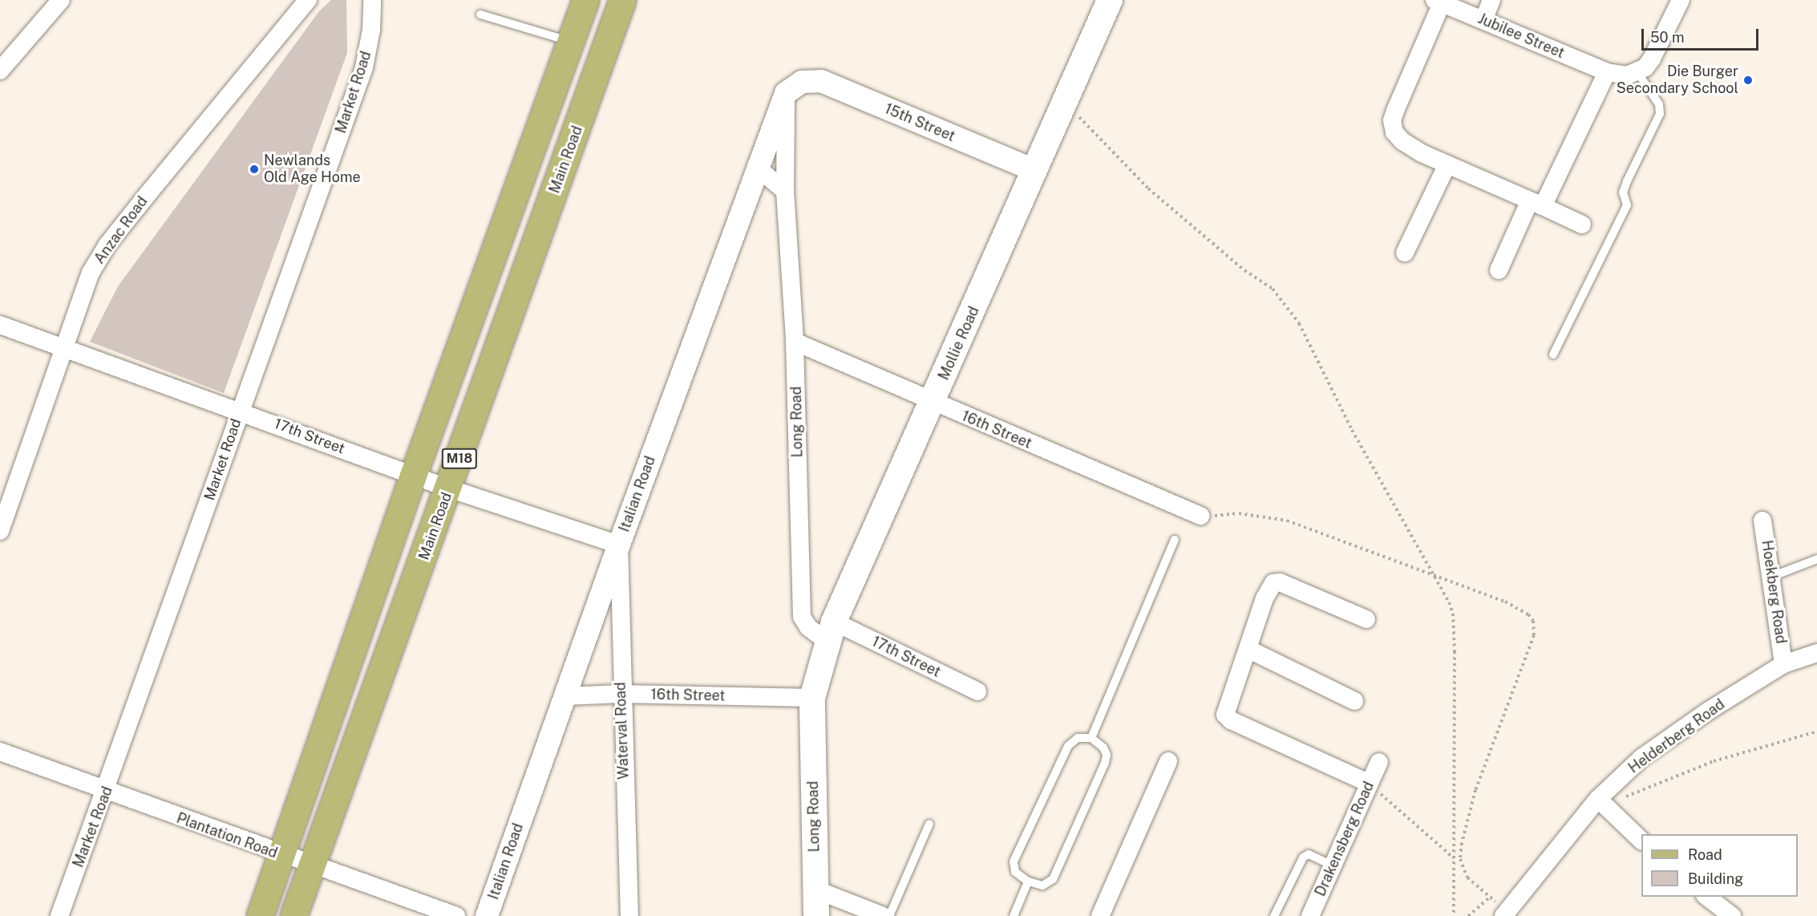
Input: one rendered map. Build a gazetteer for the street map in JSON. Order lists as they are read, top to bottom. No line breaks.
{"streets":{"main road":["Main Road","Mollie Road","Long Road","M18"],"street":["Jubilee Street","Market Road","15th Street","Anzac Road","16th Street","17th Street","Italian Road","Hoekberg Road","Waterval Road","Helderberg Road","Plantation Road","Drakensberg Road"]},"crossings":[["Market Road","17th Street"],["Market Road","Plantation Road"],["15th Street","Mollie Road"],["15th Street","Long Road"],["15th Street","Italian Road"],["Main Road","17th Street"],["Main Road","Plantation Road"],["Anzac Road","17th Street"],["Mollie Road","Long Road"],["Mollie Road","16th Street"],["Mollie Road","17th Street"],["Long Road","16th Street"],["Long Road","17th Street"],["Long Road","Italian Road"],["16th Street","Italian Road"],["16th Street","Waterval Road"],["17th Street","M18"],["17th Street","Italian Road"],["17th Street","Waterval Road"],["M18","Plantation Road"],["Italian Road","Waterval Road"],["Hoekberg Road","Helderberg Road"]],"places":["Die Burger Secondary School","Newlands Old Age Home"],"legend":["Road","Building"],"scale_bar":"50 m"}
